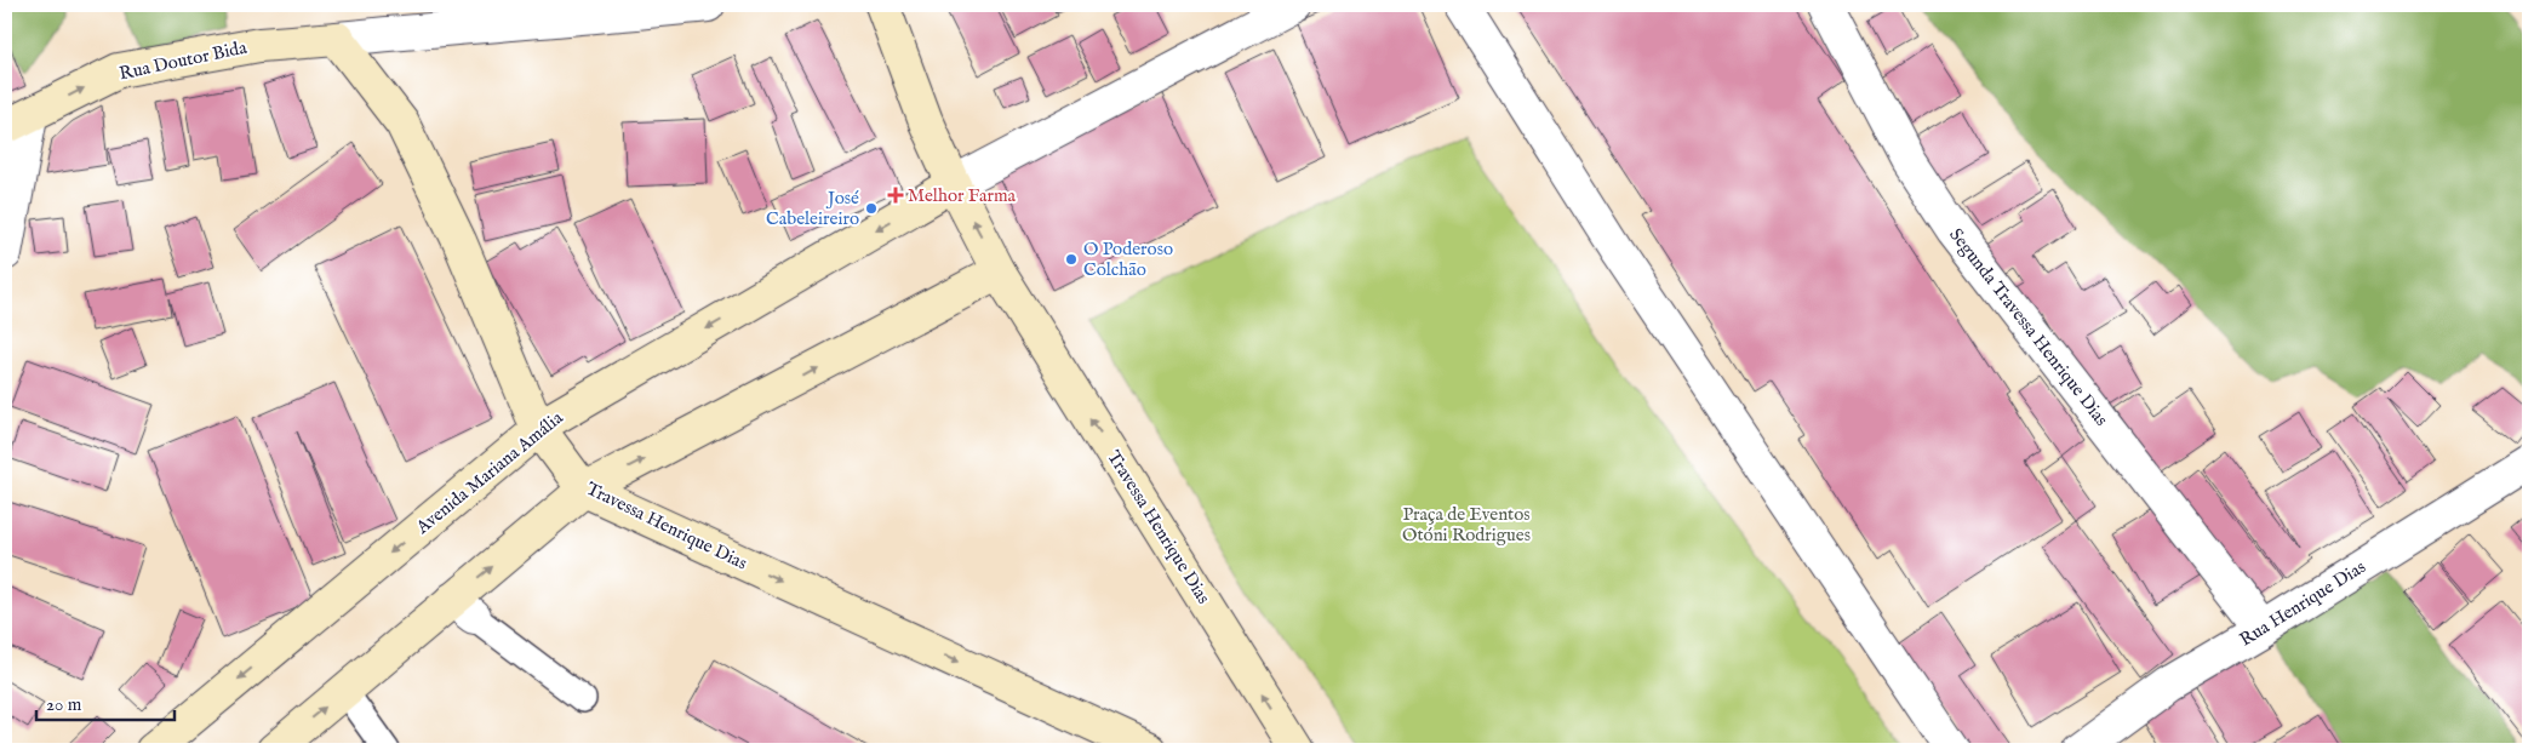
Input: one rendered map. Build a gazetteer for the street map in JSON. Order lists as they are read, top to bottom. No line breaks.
{"streets":{"main road":["Rua Doutor Bida","Avenida Mariana Amália","Travessa Henrique Dias"],"street":["Segunda Travessa Henrique Dias","Rua Henrique Dias"]},"crossings":[["Rua Doutor Bida","Travessa Henrique Dias"],["Segunda Travessa Henrique Dias","Rua Henrique Dias"],["Avenida Mariana Amália","Travessa Henrique Dias"]],"one_way":["Rua Doutor Bida"],"parks":["Praça de Eventos Otóni Rodrigues"],"places":{"health":["Melhor Farma"],"other":["José Cabeleireiro","O Poderoso Colchão"]},"scale_bar":"20 m"}
